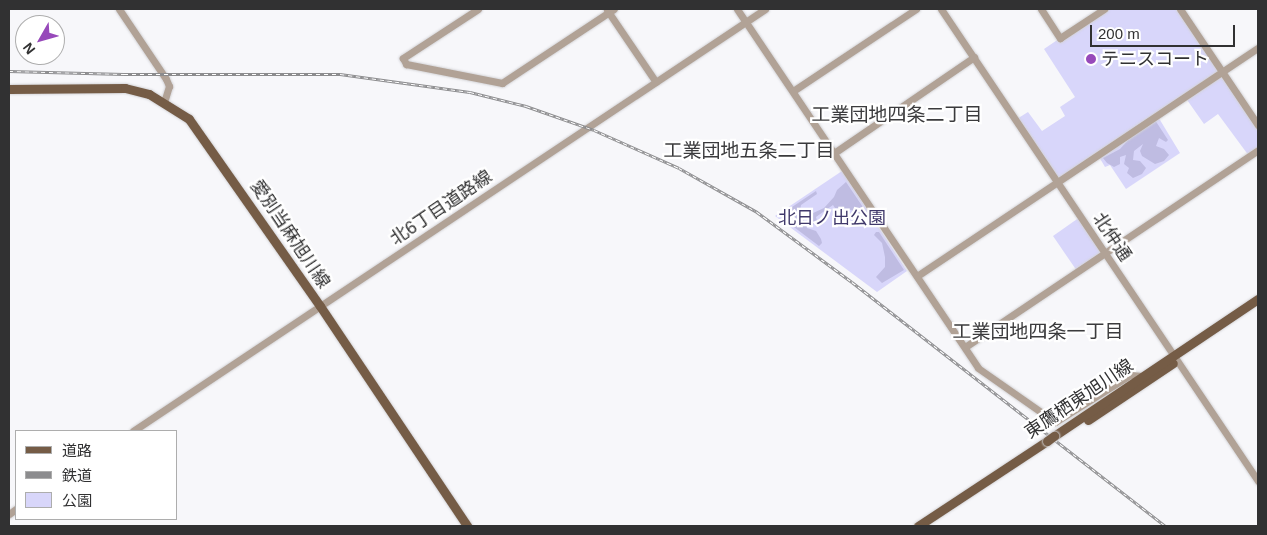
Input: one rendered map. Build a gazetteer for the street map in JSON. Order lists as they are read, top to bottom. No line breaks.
{"streets":{"main road":["愛別当麻旭川線","東鷹栖東旭川線"],"street":["北6丁目道路線","北仲通"]},"crossings":[["北6丁目道路線","愛別当麻旭川線"],["北仲通","東鷹栖東旭川線"]],"districts":["工業団地四条二丁目","工業団地五条二丁目","工業団地四条一丁目"],"parks":["北日ノ出公園"],"places":["テニスコート"],"legend":["道路","鉄道","公園"],"scale_bar":"200 m","north":"bottom left"}
